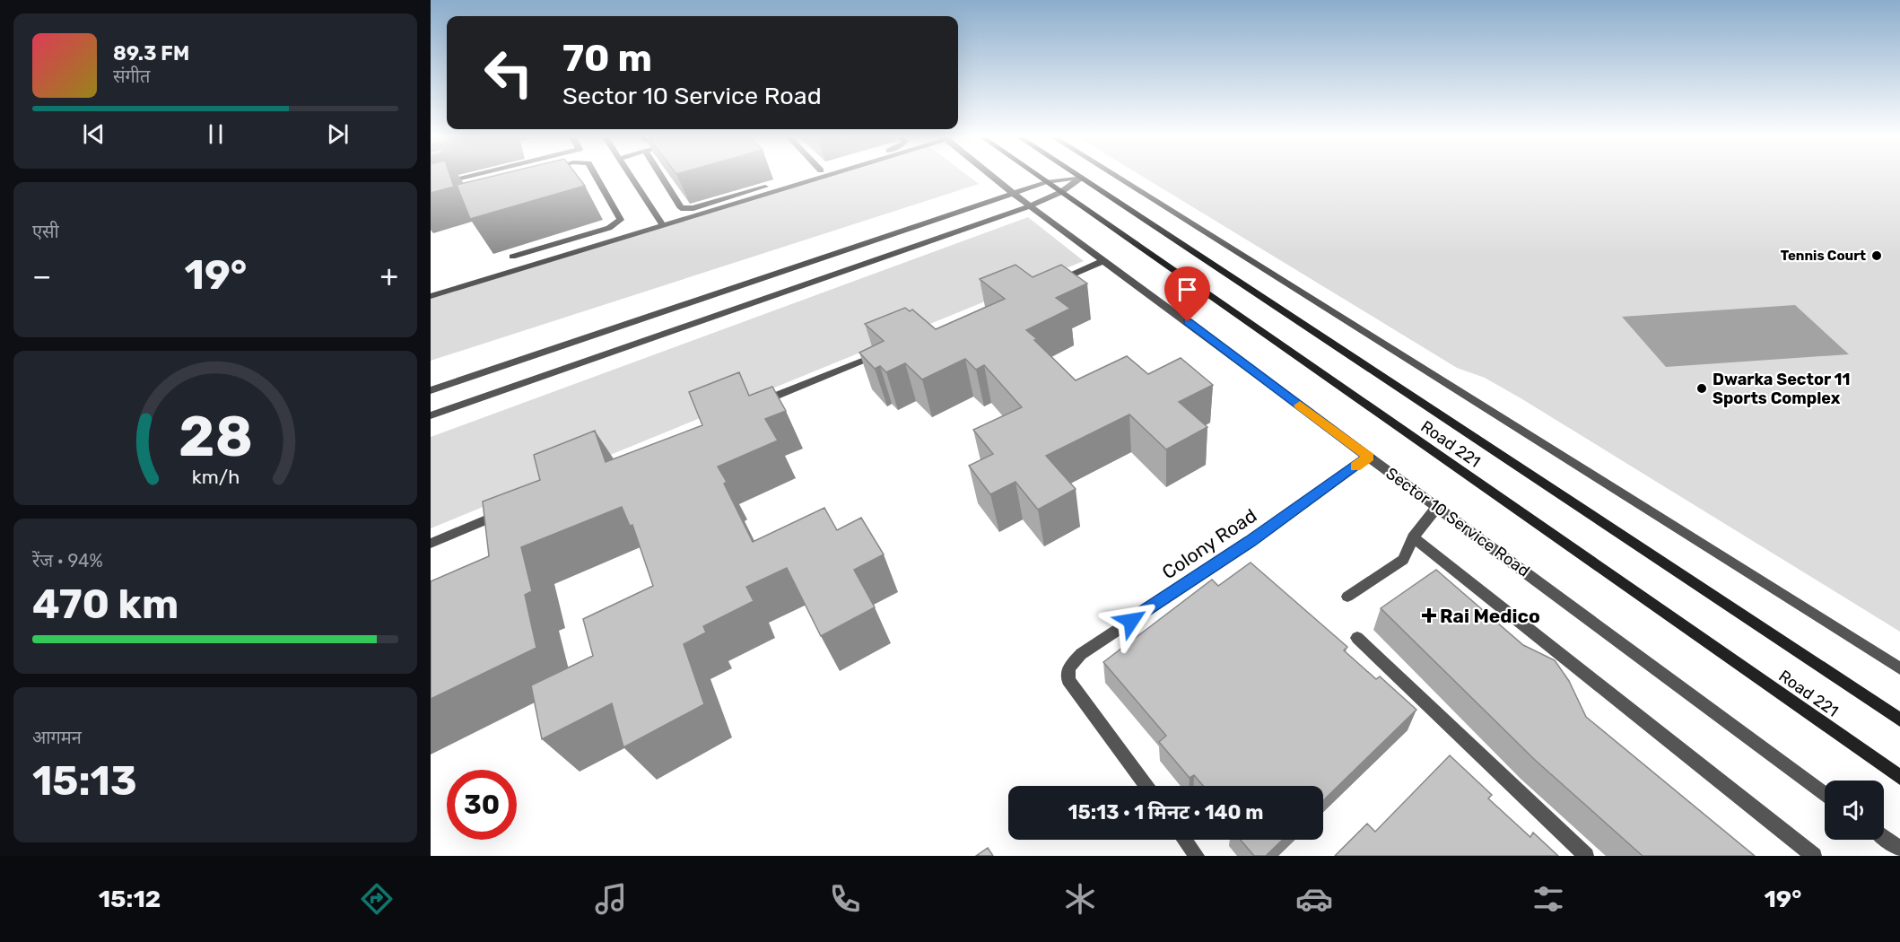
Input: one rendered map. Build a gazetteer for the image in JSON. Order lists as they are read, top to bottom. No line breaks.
{"streets":{"main road":["Road 221"],"street":["Sector 10 Service Road","Colony Road"]},"crossings":[["Sector 10 Service Road","Colony Road"]],"places":{"other":["Tennis Court","Dwarka Sector 11 Sports Complex"],"health":["Rai Medico"]},"page":{"turn":["70 m","Sector 10 Service Road"],"song":["89.3 FM","संगीत"],"tile":["एसी",["रेंज · 94%","470 km"],["आगमन","15:13"]],"heat":["−","19°","+"],"limit":"30","trip":"15:13 · 1 मिनट · 140 m","tabs":["15:12","19°"],"gauge":["28","km/h"]}}
